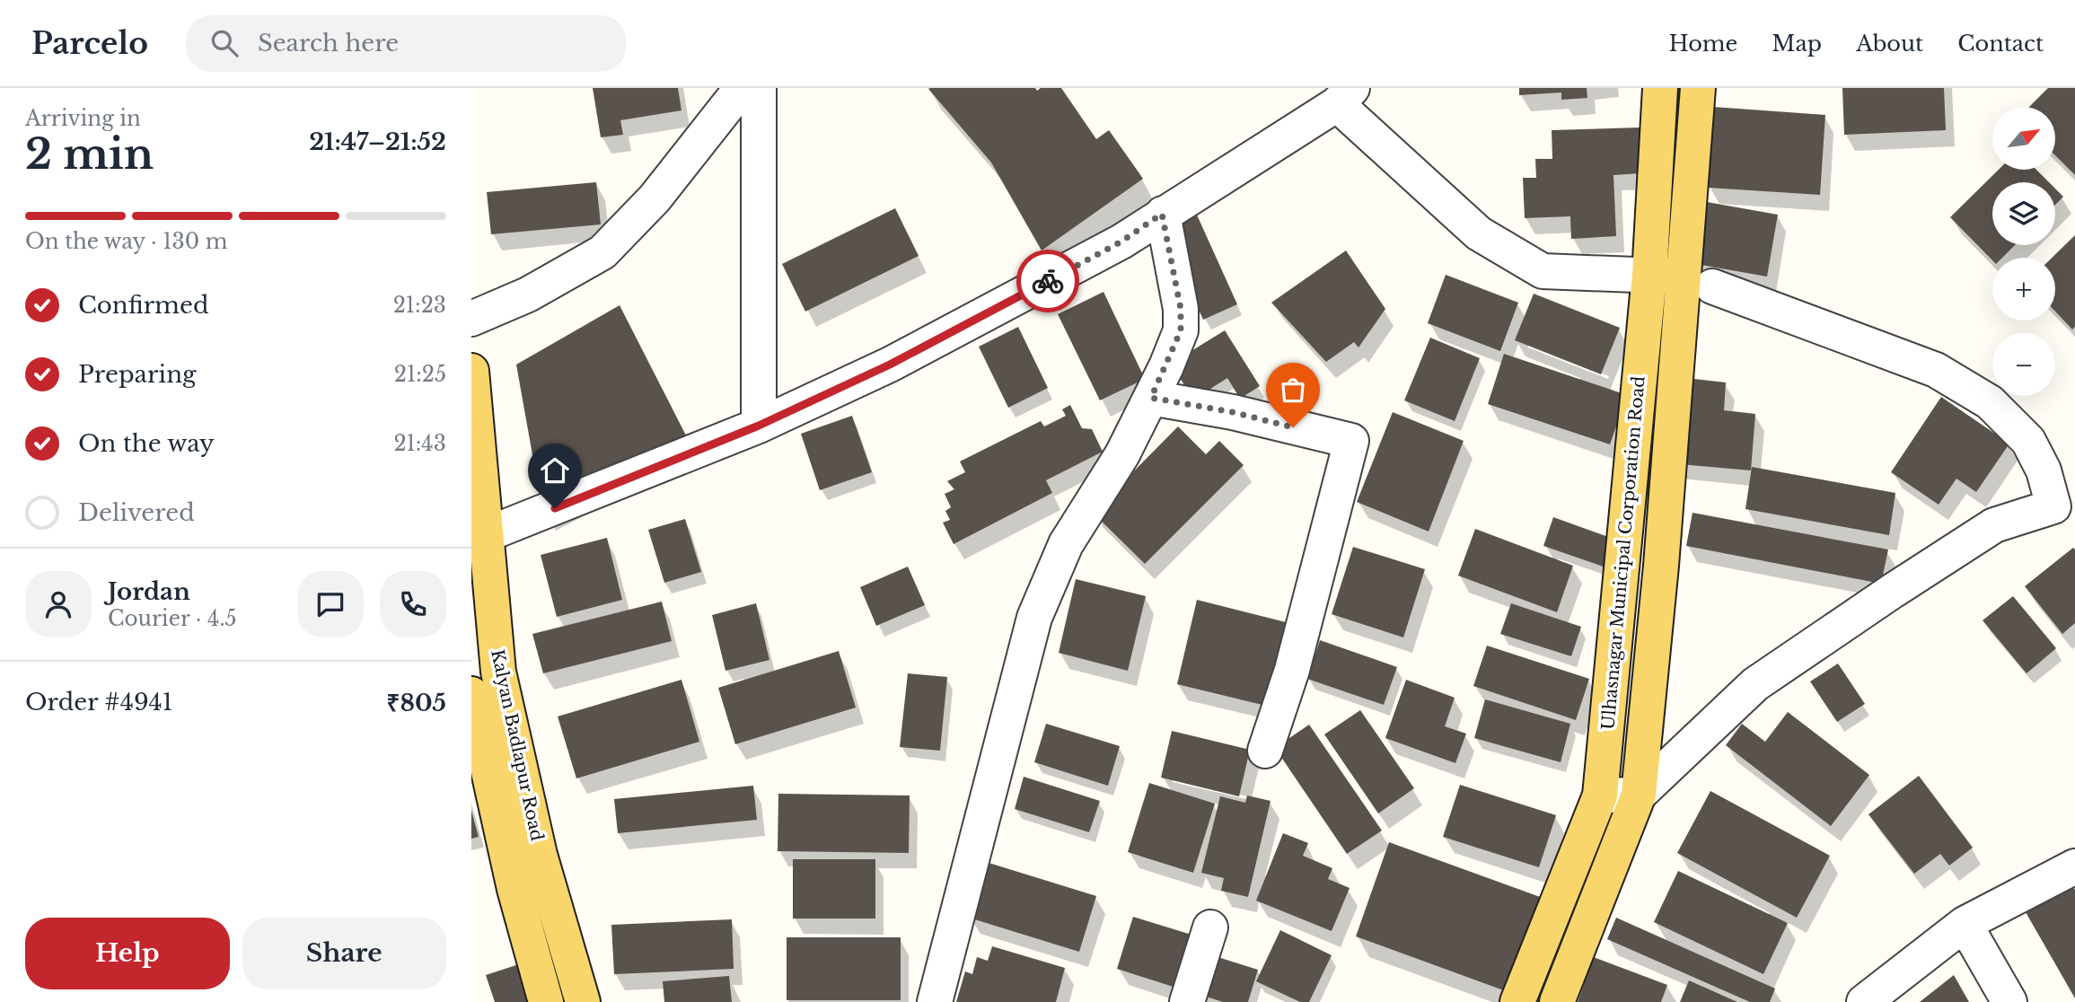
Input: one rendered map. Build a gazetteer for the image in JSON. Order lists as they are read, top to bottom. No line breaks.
{"streets":{"main road":["Ulhasnagar Municipal Corporation Road","Kalyan Badlapur Road"]},"north":"top right","page":{"header":"Parcelo","search":"Search here","nav":["Home","Map","About","Contact"],"heading":["2 min","Arriving in","21:47–21:52"],"panel":["Jordan","Courier · 4.5","Order #4941","₹805"],"map_buttons":["+","−"],"bar":"On the way · 130 m","list":[["Confirmed","21:23"],["Preparing","21:25"],["On the way","21:43"],"Delivered"],"buttons":["Help","Share"]}}
